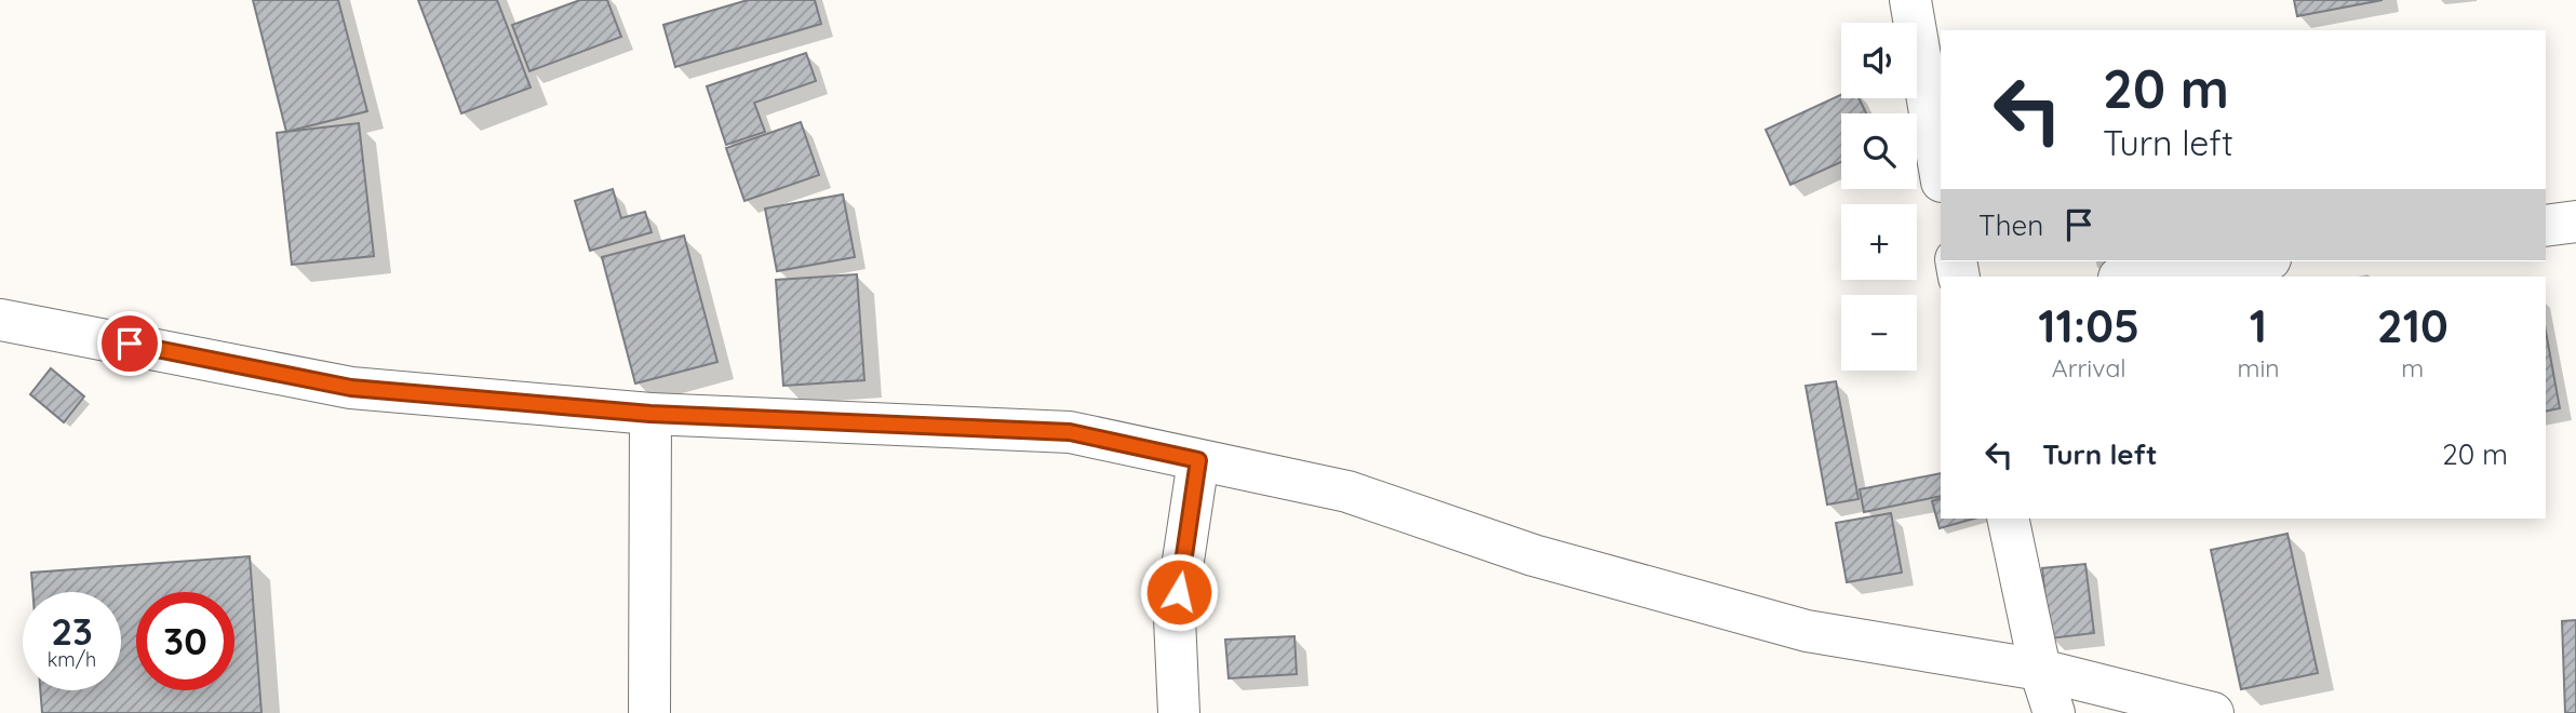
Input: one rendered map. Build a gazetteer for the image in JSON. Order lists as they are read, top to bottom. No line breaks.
{"page":{"map_buttons":["+","−"],"turn":["20 m","Turn left"],"then":"Then","eta":["11:05","Arrival","1","min","210","m"],"list":[{"name":"Turn left","value":"20 m"}],"speed":"23 km/h","limit":"30"}}
